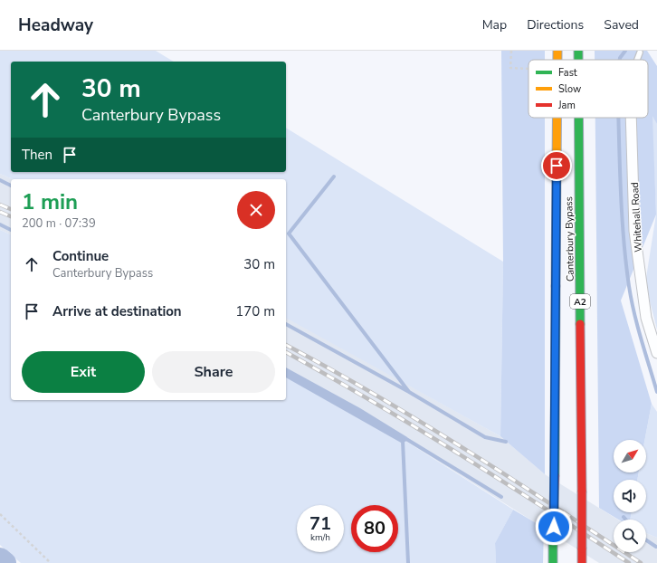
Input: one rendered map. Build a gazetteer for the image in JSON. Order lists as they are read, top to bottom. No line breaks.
{"streets":{"highway":["Canterbury Bypass","A2"],"street":["Whitehall Road"]},"legend":["Fast","Slow","Jam"],"north":"top right","page":{"header":"Headway","nav":["Map","Directions","Saved"],"turn":["30 m","Canterbury Bypass"],"then":"Then","heading":["1 min","200 m · 07:39"],"list":[{"name":"Continue","note":"Canterbury Bypass","value":"30 m"},{"name":"Arrive at destination","value":"170 m"}],"buttons":["Exit","Share"],"speed":"71 km/h","limit":"80"}}
